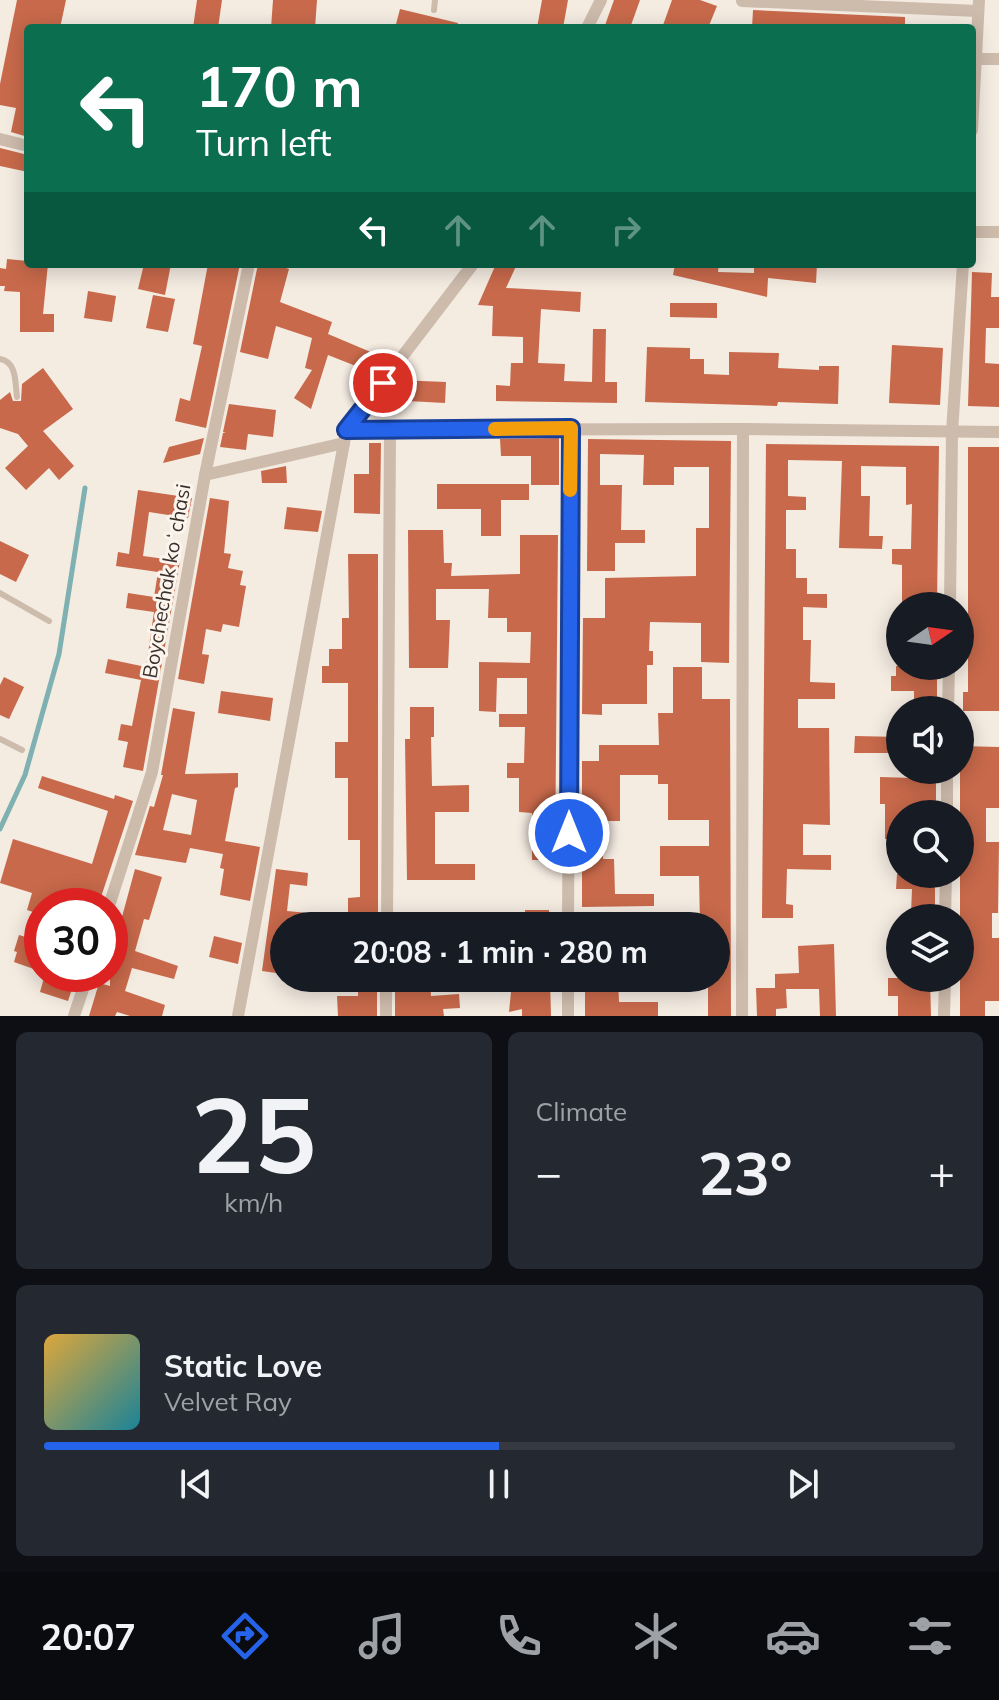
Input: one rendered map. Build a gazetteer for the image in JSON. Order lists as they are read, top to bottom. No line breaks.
{"streets":{"street":["Boychechak koʻchasi"]},"north":"right","page":{"turn":["170 m","Turn left"],"limit":"30","trip":"20:08 · 1 min · 280 m","tile":[["25","km/h"],"Climate"],"heat":["−","23°","+"],"song":["Static Love","Velvet Ray"],"tabs":"20:07"}}
